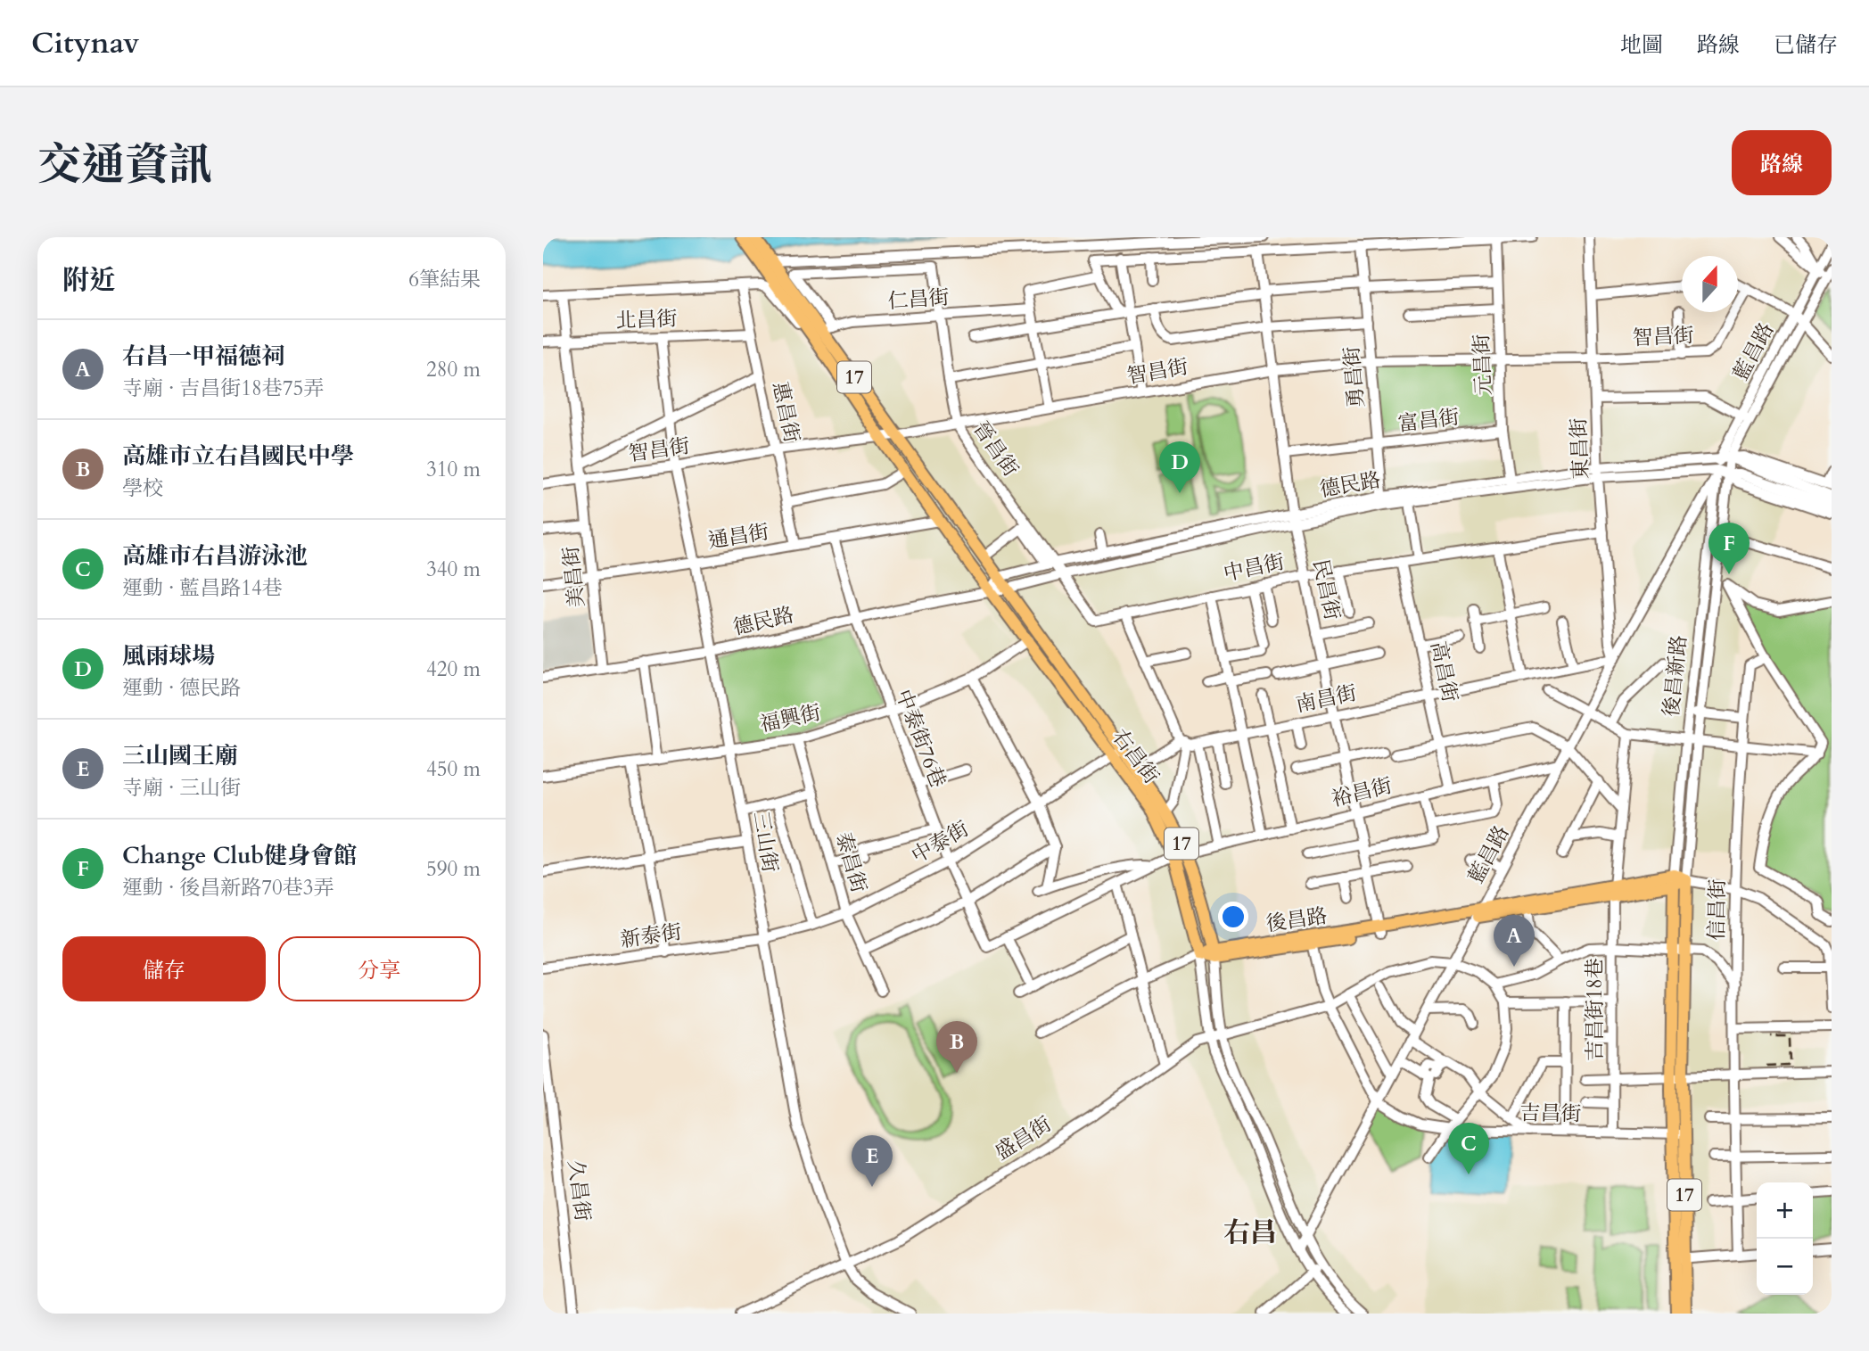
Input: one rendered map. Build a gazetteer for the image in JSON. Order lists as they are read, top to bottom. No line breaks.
{"streets":{"main road":["17","右昌街","後昌路"],"street":["仁昌街","北昌街","智昌街","藍昌路","元昌街","勇昌街","惠昌街","富昌街","晉昌街","東昌街","德民路","通昌街","中昌街","美昌街","民昌街","高昌街","後昌新路","南昌街","福興街","中泰街76巷","裕昌街","三山街","中泰街","泰昌街","信昌街","新泰街","吉昌街18巷","吉昌街","盛昌街","久昌街"]},"crossings":[["仁昌街","晉昌街"],["仁昌街","右昌街"],["北昌街","惠昌街"],["北昌街","美昌街"],["北昌街","三山街"],["智昌街","元昌街"],["智昌街","勇昌街"],["智昌街","惠昌街"],["智昌街","晉昌街"],["智昌街","東昌街"],["智昌街","美昌街"],["智昌街","民昌街"],["智昌街","右昌街"],["智昌街","三山街"],["藍昌路","東昌街"],["藍昌路","德民路"],["藍昌路","後昌新路"],["藍昌路","南昌街"],["藍昌路","右昌街"],["藍昌路","裕昌街"],["藍昌路","後昌路"],["藍昌路","吉昌街"],["藍昌路","盛昌街"],["元昌街","富昌街"],["元昌街","德民路"],["17","後昌新路"],["17","右昌街"],["17","後昌路"],["17","吉昌街"],["勇昌街","富昌街"],["勇昌街","德民路"],["惠昌街","通昌街"],["富昌街","民昌街"],["晉昌街","德民路"],["晉昌街","中昌街"],["晉昌街","右昌街"],["東昌街","德民路"],["東昌街","中昌街"],["東昌街","南昌街"],["德民路","中昌街"],["德民路","美昌街"],["德民路","民昌街"],["德民路","後昌新路"],["德民路","中泰街76巷"],["德民路","右昌街"],["德民路","三山街"],["通昌街","美昌街"],["通昌街","中泰街76巷"],["通昌街","右昌街"],["通昌街","三山街"],["中昌街","民昌街"],["中昌街","高昌街"],["民昌街","南昌街"],["民昌街","裕昌街"],["民昌街","後昌路"],["高昌街","南昌街"],["高昌街","裕昌街"],["後昌新路","後昌路"],["福興街","中泰街76巷"],["福興街","右昌街"],["福興街","三山街"],["福興街","泰昌街"],["中泰街76巷","裕昌街"],["中泰街76巷","中泰街"],["右昌街","裕昌街"],["右昌街","中泰街"],["右昌街","後昌路"],["右昌街","盛昌街"],["三山街","中泰街"],["三山街","新泰街"],["三山街","盛昌街"],["中泰街","泰昌街"],["中泰街","新泰街"],["後昌路","吉昌街18巷"],["吉昌街18巷","吉昌街"]],"districts":["右昌"],"north":"top","page":{"header":"Citynav","nav":["地圖","路線","已儲存"],"title":"交通資訊","buttons":["路線",["儲存","分享"]],"heading":["附近","6筆結果"],"list":[{"mark":"A","name":"右昌一甲福德祠","note":"寺廟 · 吉昌街18巷75弄","value":"280 m"},{"mark":"B","name":"高雄市立右昌國民中學","note":"學校","value":"310 m"},{"mark":"C","name":"高雄市右昌游泳池","note":"運動 · 藍昌路14巷","value":"340 m"},{"mark":"D","name":"風雨球場","note":"運動 · 德民路","value":"420 m"},{"mark":"E","name":"三山國王廟","note":"寺廟 · 三山街","value":"450 m"},{"mark":"F","name":"Change Club健身會館","note":"運動 · 後昌新路70巷3弄","value":"590 m"}],"pins":["D","F","A","B","C","E"],"map_buttons":["+","−"]}}
